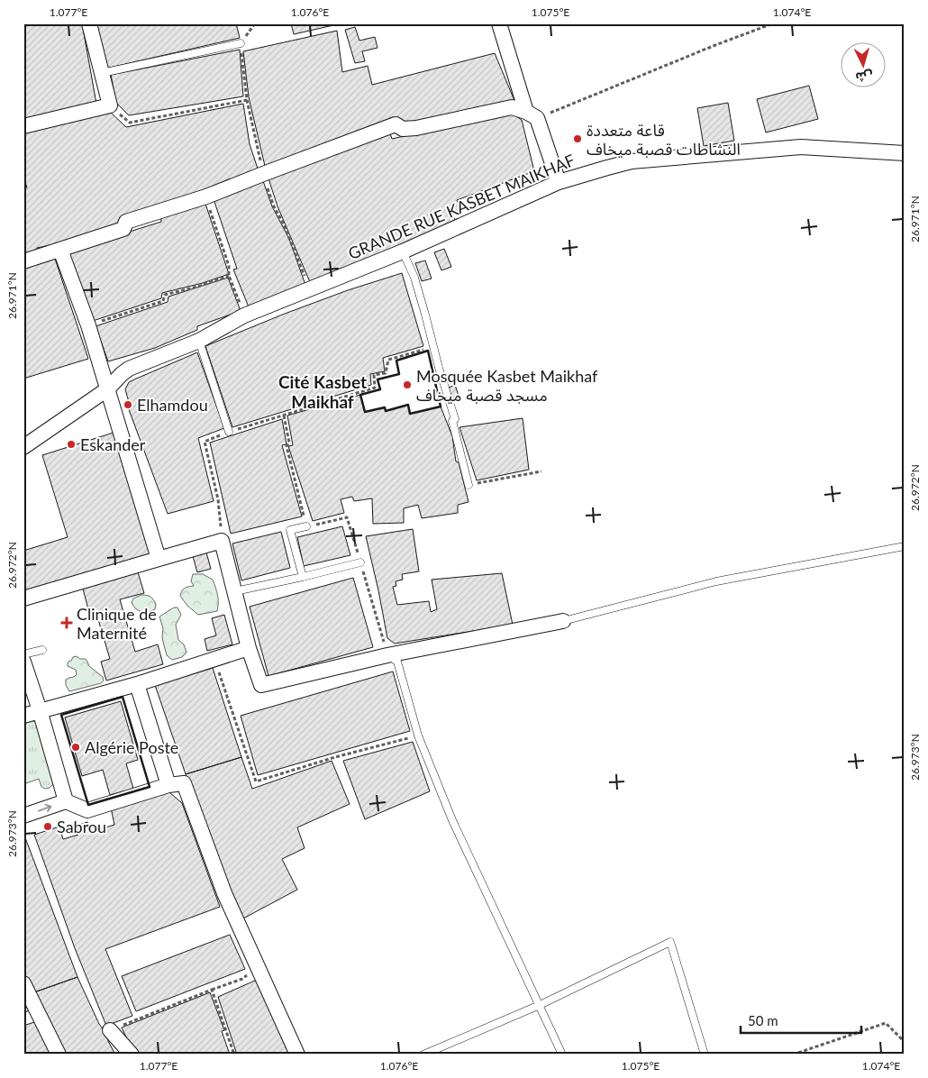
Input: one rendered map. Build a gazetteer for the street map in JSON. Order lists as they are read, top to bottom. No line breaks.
{"streets":{"street":["GRANDE RUE KASBET MAIKHAF"]},"districts":["Cité Kasbet Maikhaf"],"places":{"other":["قاعة متعددة النشاطات قصبة ميخاف","Mosquée Kasbet Maikhaf مسجد قصبة ميخاف","Elhamdou","Eskander","Algérie Poste","Sabrou"],"health":["Clinique de Maternité"]},"scale_bar":"50 m","north":"bottom","coordinates":["1.077°E","1.076°E","1.075°E","1.074°E","26.971°N","26.972°N","26.973°N"]}
